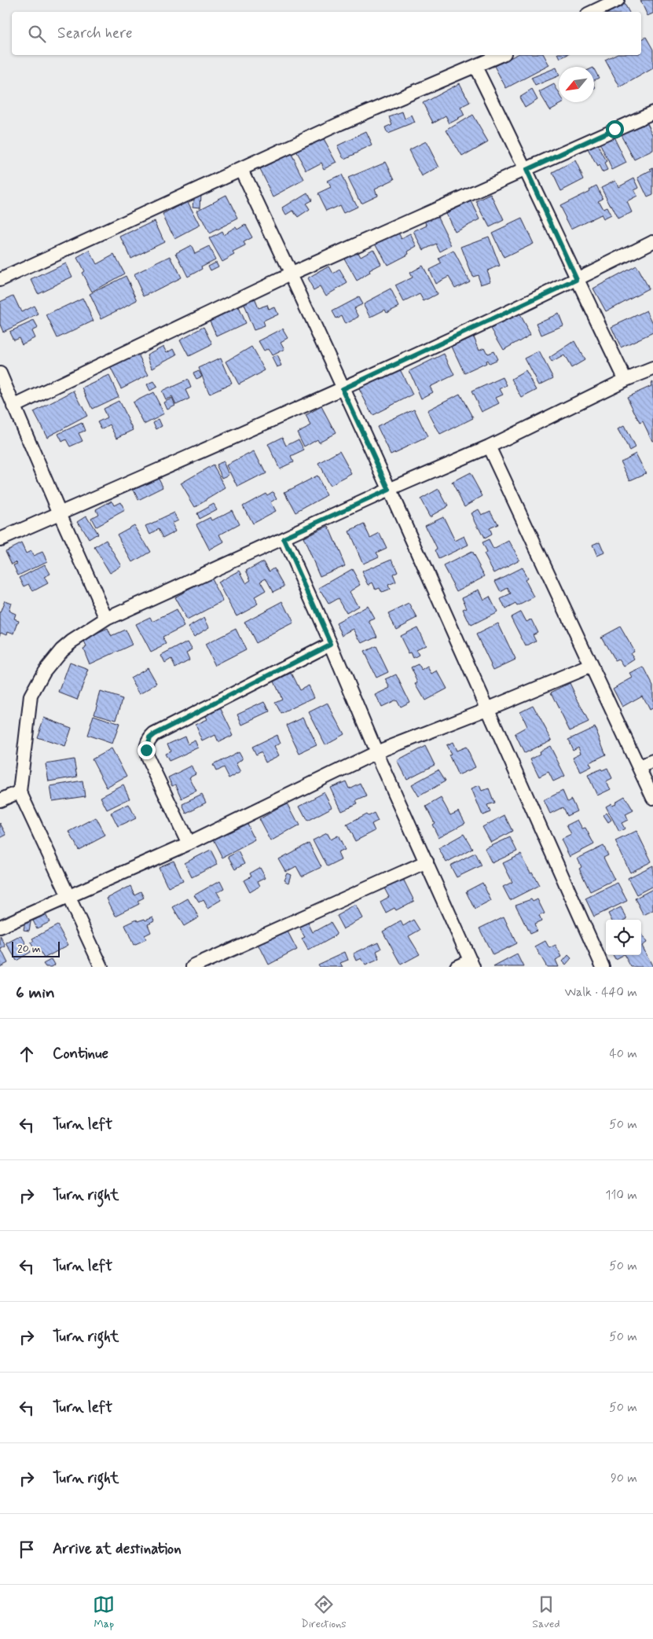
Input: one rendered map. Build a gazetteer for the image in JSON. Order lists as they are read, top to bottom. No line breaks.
{"scale_bar":"20 m","north":"bottom left","page":{"search":"Search here","scale":"20 m","heading":["6 min","Walk · 440 m"],"list":[["Continue","40 m"],["Turn left","50 m"],["Turn right","110 m"],["Turn left","50 m"],["Turn right","50 m"],["Turn left","50 m"],["Turn right","90 m"],"Arrive at destination"],"nav":["Map","Directions","Saved"]}}
